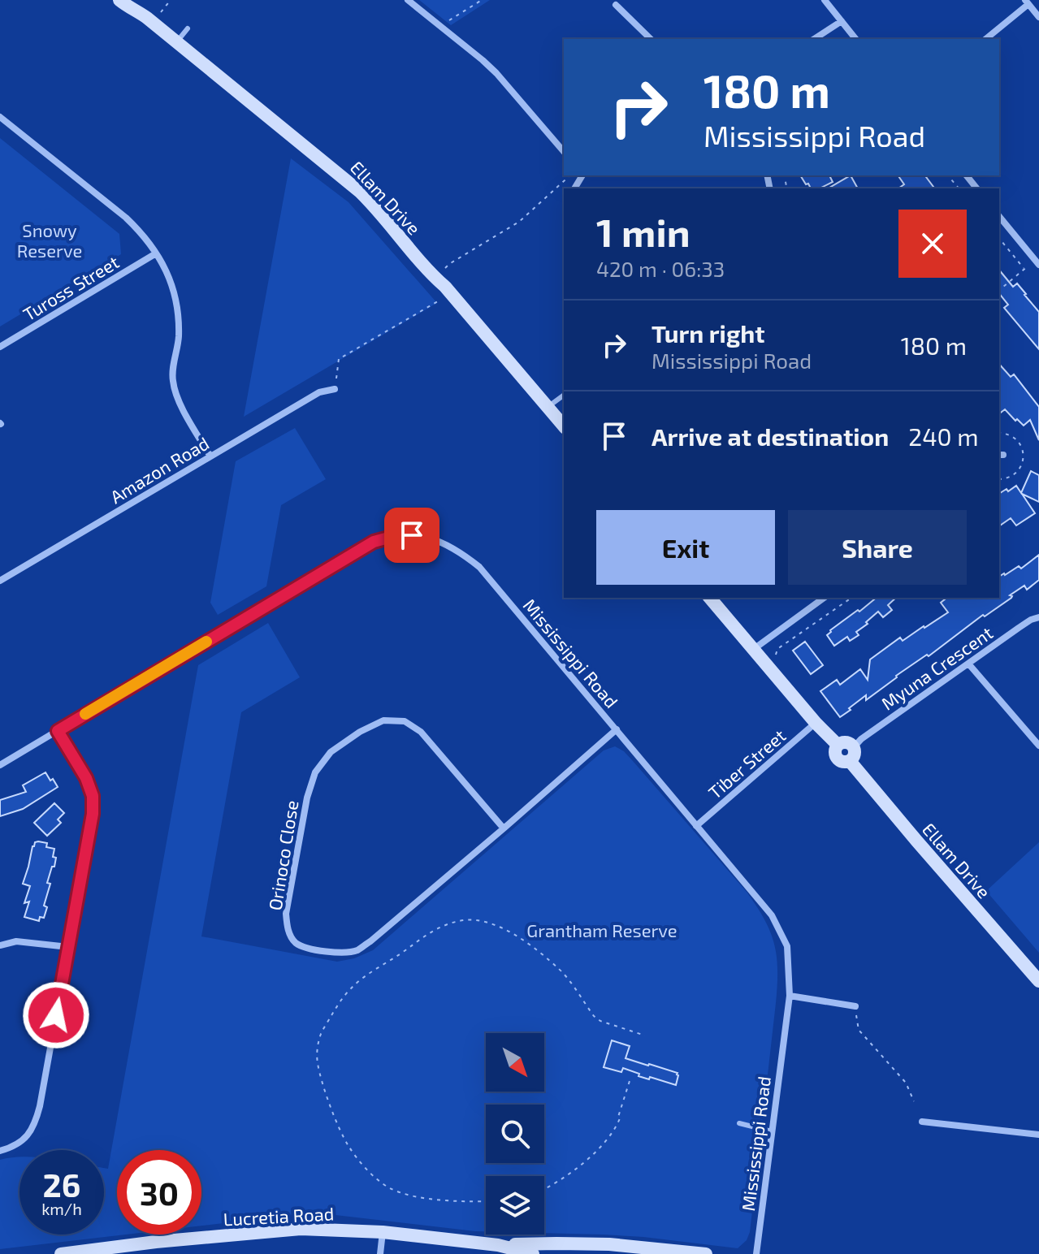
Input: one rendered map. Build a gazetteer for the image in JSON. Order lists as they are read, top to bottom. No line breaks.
{"streets":{"street":["Ellam Drive","Tuross Street","Amazon Road","Mississippi Road","Myuna Crescent","Tiber Street","Orinoco Close","Lucretia Road"]},"crossings":[["Ellam Drive","Myuna Crescent"],["Mississippi Road","Tiber Street"],["Mississippi Road","Orinoco Close"]],"parks":["Snowy Reserve","Grantham Reserve"],"north":"bottom right","page":{"turn":["180 m","Mississippi Road"],"heading":["1 min","420 m · 06:33"],"list":[{"name":"Turn right","note":"Mississippi Road","value":"180 m"},{"name":"Arrive at destination","value":"240 m"}],"buttons":["Exit","Share"],"speed":"26 km/h","limit":"30"}}
